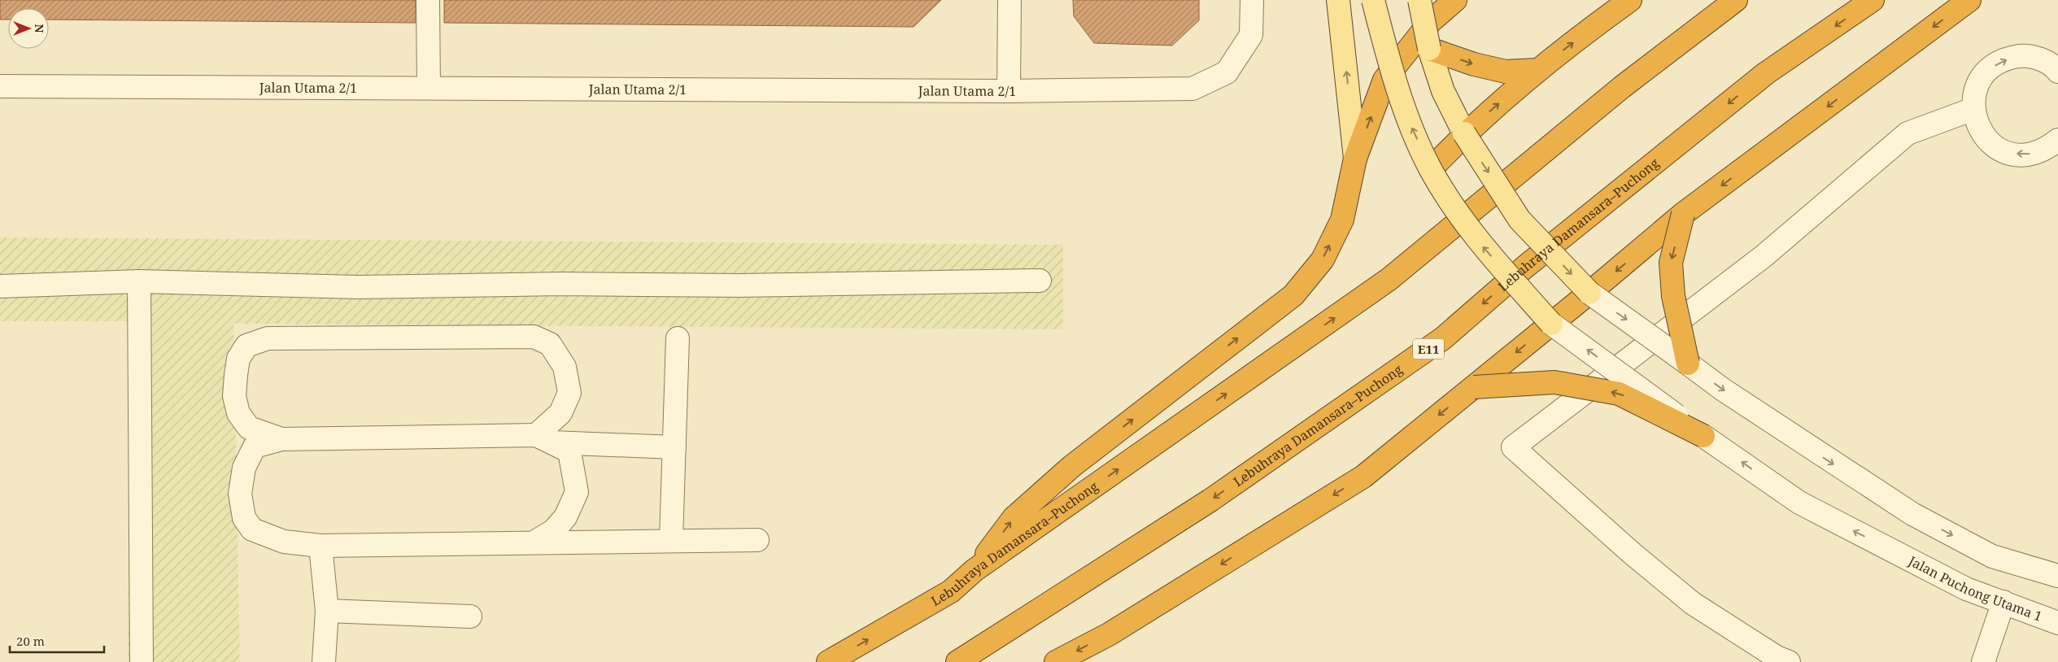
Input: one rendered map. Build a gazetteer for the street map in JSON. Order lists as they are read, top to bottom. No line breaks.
{"streets":{"highway":["Lebuhraya Damansara–Puchong","E11"],"street":["Jalan Utama 2/1","Jalan Puchong Utama 1"]},"scale_bar":"20 m","north":"right"}
